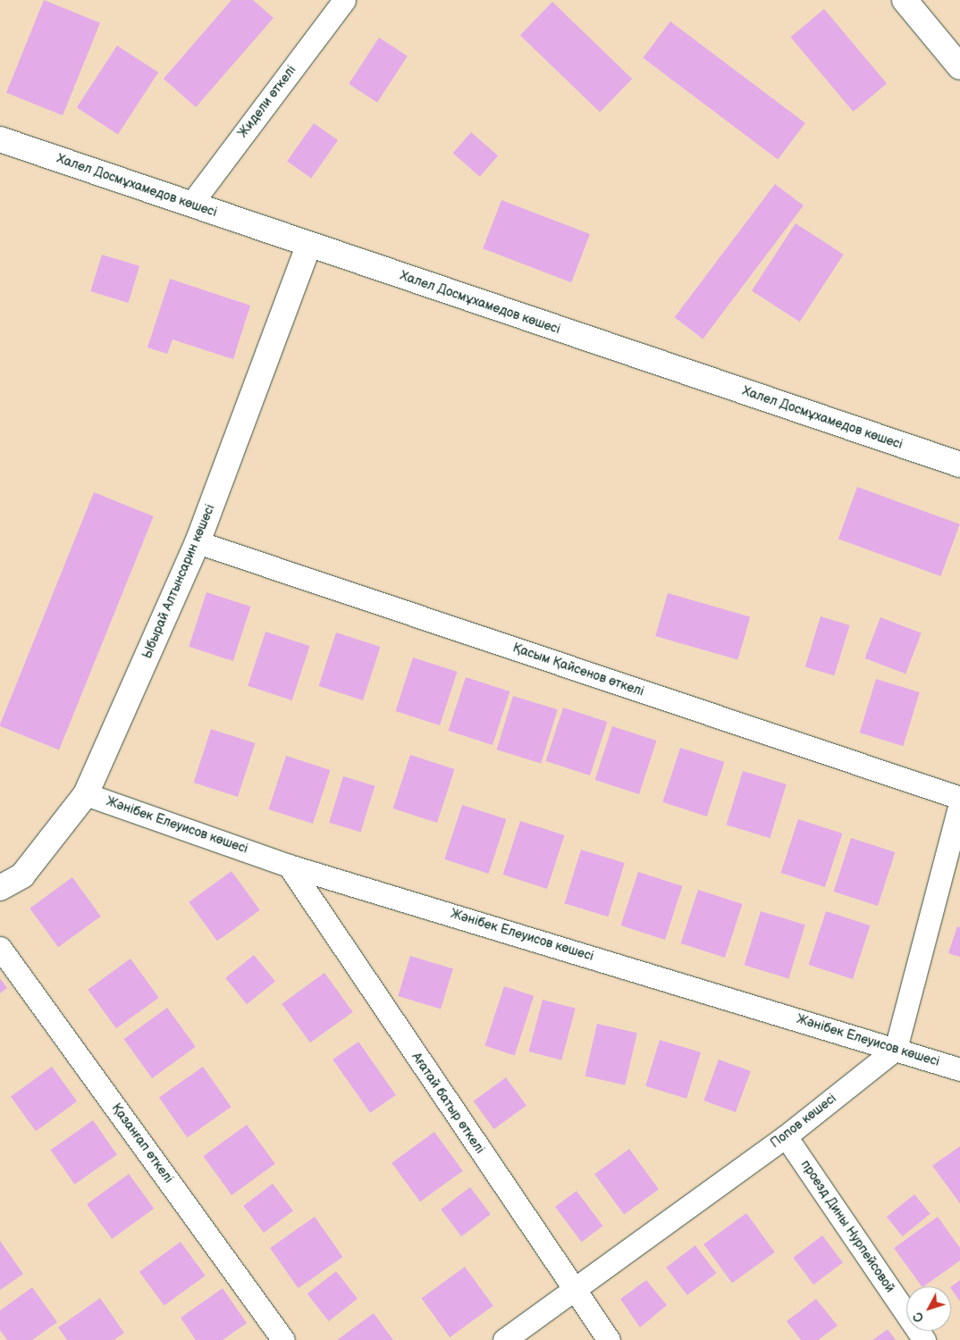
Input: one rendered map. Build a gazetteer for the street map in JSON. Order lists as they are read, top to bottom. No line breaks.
{"streets":{"street":["Жидели өткелі","Халел Досмұхамедов көшесі","Ыбырай Алтынсарин көшесі","Қасым Қайсенов өткелі","Жәнібек Елеуисов көшесі","Ағатай батыр өткелі","Попов көшесі","Қазанғап өткелі","проезд Дины Нурпейсовой"]},"crossings":[["Жидели өткелі","Халел Досмұхамедов көшесі"],["Халел Досмұхамедов көшесі","Ыбырай Алтынсарин көшесі"],["Ыбырай Алтынсарин көшесі","Қасым Қайсенов өткелі"],["Ыбырай Алтынсарин көшесі","Жәнібек Елеуисов көшесі"],["Жәнібек Елеуисов көшесі","Ағатай батыр өткелі"],["Жәнібек Елеуисов көшесі","Попов көшесі"],["Ағатай батыр өткелі","Попов көшесі"],["Попов көшесі","проезд Дины Нурпейсовой"]],"north":"bottom left"}
